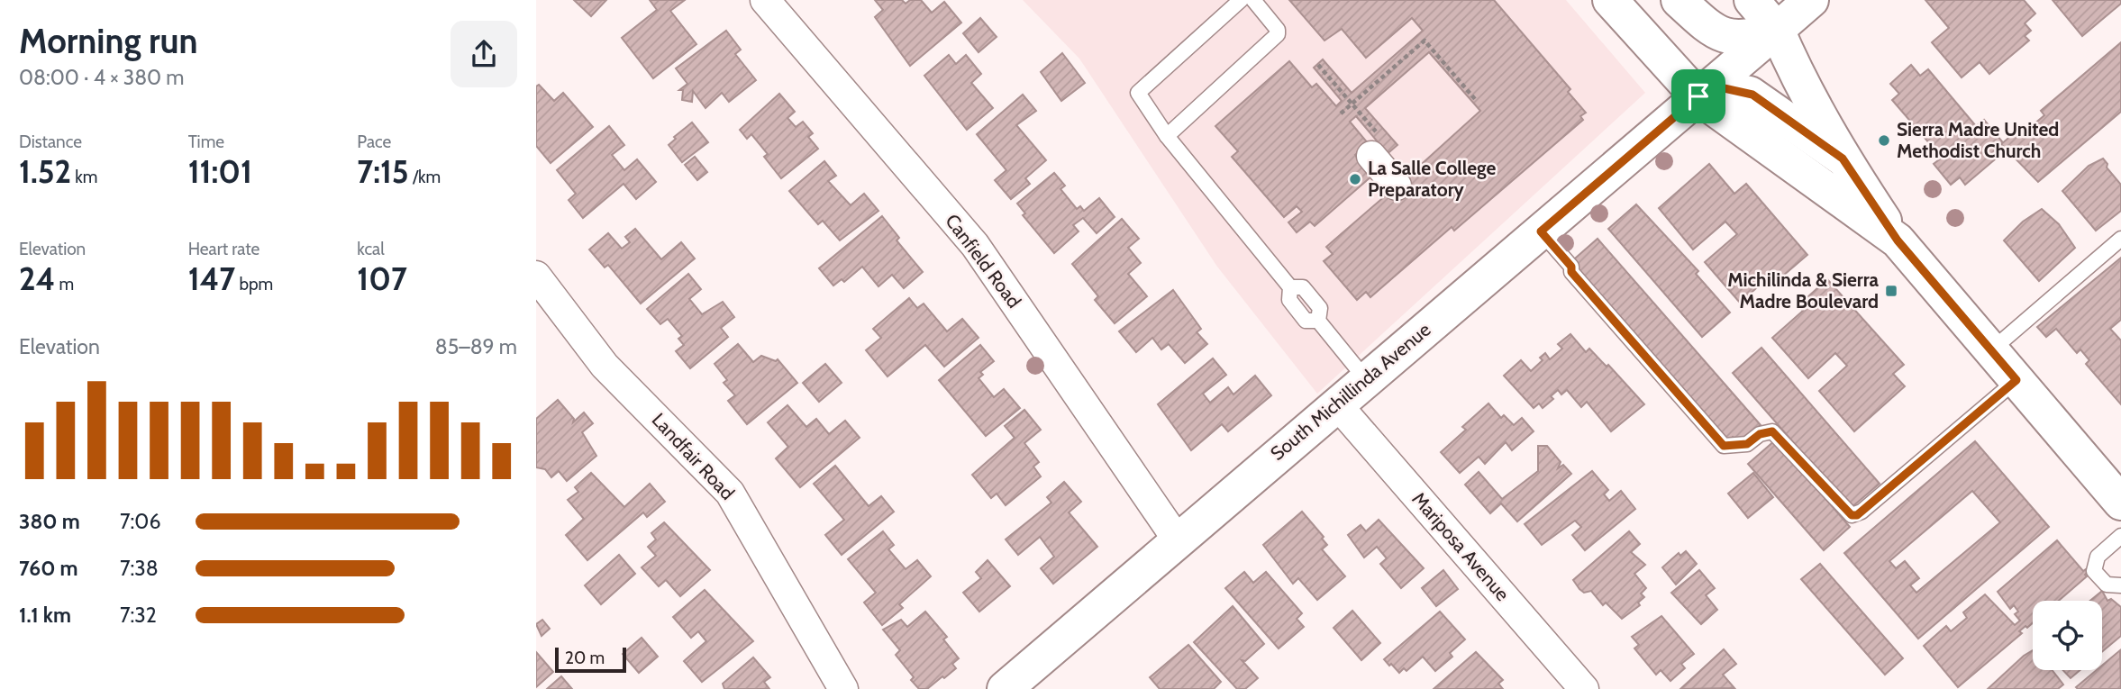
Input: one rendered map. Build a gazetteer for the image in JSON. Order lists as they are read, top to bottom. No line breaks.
{"streets":{"main road":["South Michillinda Avenue"],"street":["Canfield Road","Landfair Road","Mariposa Avenue"]},"crossings":[["Canfield Road","South Michillinda Avenue"],["South Michillinda Avenue","Mariposa Avenue"]],"places":{"other":["Sierra Madre United Methodist Church","La Salle College Preparatory"],"transit":["Michilinda & Sierra Madre Boulevard"]},"scale_bar":"20 m","page":{"heading":["Morning run","08:00 · 4 × 380 m"],"stats":[["Distance","1.52 km"],["Time","11:01"],["Pace","7:15 /km"],["Elevation","24 m"],["Heart rate","147 bpm"],["kcal","107"]],"chart":["Elevation","85–89 m"],"list":[{"name":"380 m","note":"7:06"},{"name":"760 m","note":"7:38"},{"name":"1.1 km","note":"7:32"}],"scale":"20 m"}}
